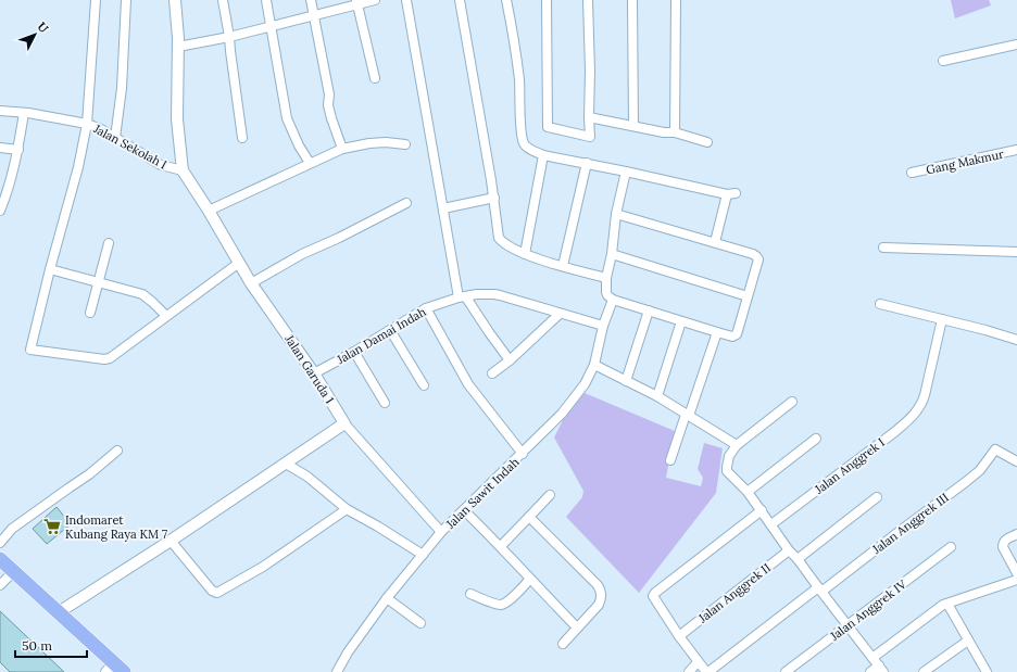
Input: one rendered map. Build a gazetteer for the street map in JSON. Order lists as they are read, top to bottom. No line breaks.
{"streets":{"street":["Jalan Sekolah I","Gang Makmur","Jalan Damai Indah","Jalan Garuda 1","Jalan Anggrek I","Jalan Sawit Indah","Jalan Anggrek III","Jalan Anggrek II","Jalan Anggrek IV"]},"crossings":[["Jalan Sekolah I","Jalan Garuda 1"],["Jalan Damai Indah","Jalan Garuda 1"],["Jalan Damai Indah","Jalan Sawit Indah"]],"places":{"supermarket":["Indomaret Kubang Raya KM 7"]},"scale_bar":"50 m","north":"top right"}
